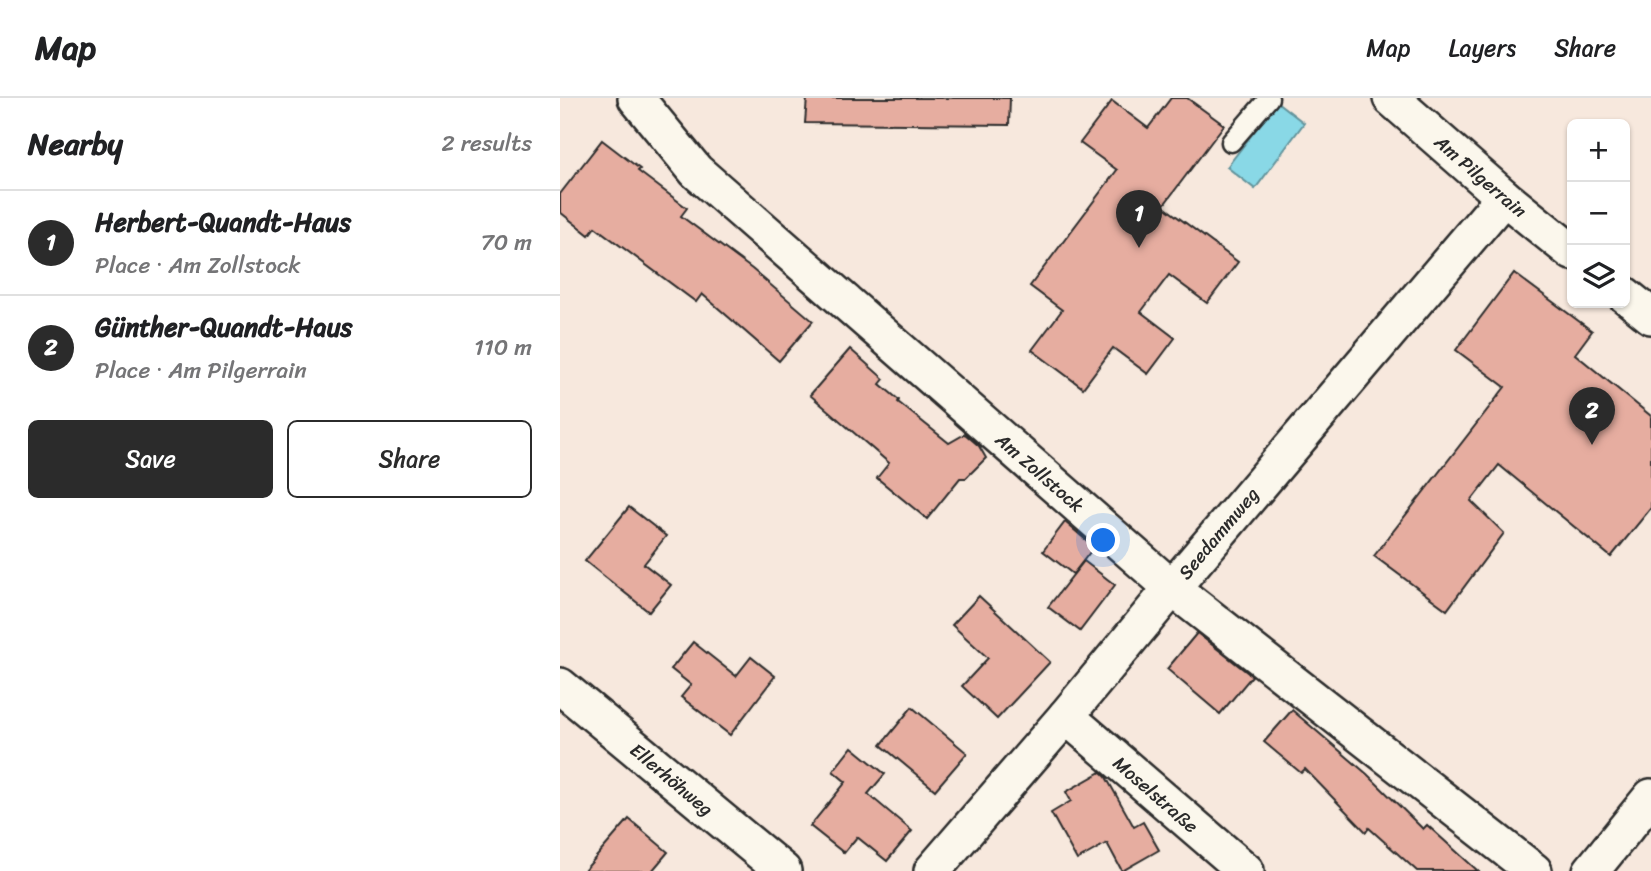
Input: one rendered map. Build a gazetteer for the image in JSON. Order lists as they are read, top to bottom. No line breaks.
{"streets":{"street":["Am Pilgerrain","Am Zollstock","Seedammweg","Ellerhöhweg","Moselstraße"]},"crossings":[["Am Pilgerrain","Seedammweg"],["Am Zollstock","Seedammweg"],["Seedammweg","Moselstraße"]],"page":{"header":"Map","nav":["Map","Layers","Share"],"heading":["Nearby","2 results"],"map_buttons":["+","−"],"list":[{"mark":"1","name":"Herbert-Quandt-Haus","note":"Place · Am Zollstock","value":"70 m"},{"mark":"2","name":"Günther-Quandt-Haus","note":"Place · Am Pilgerrain","value":"110 m"}],"pins":["1","2"],"buttons":["Save","Share"]}}
